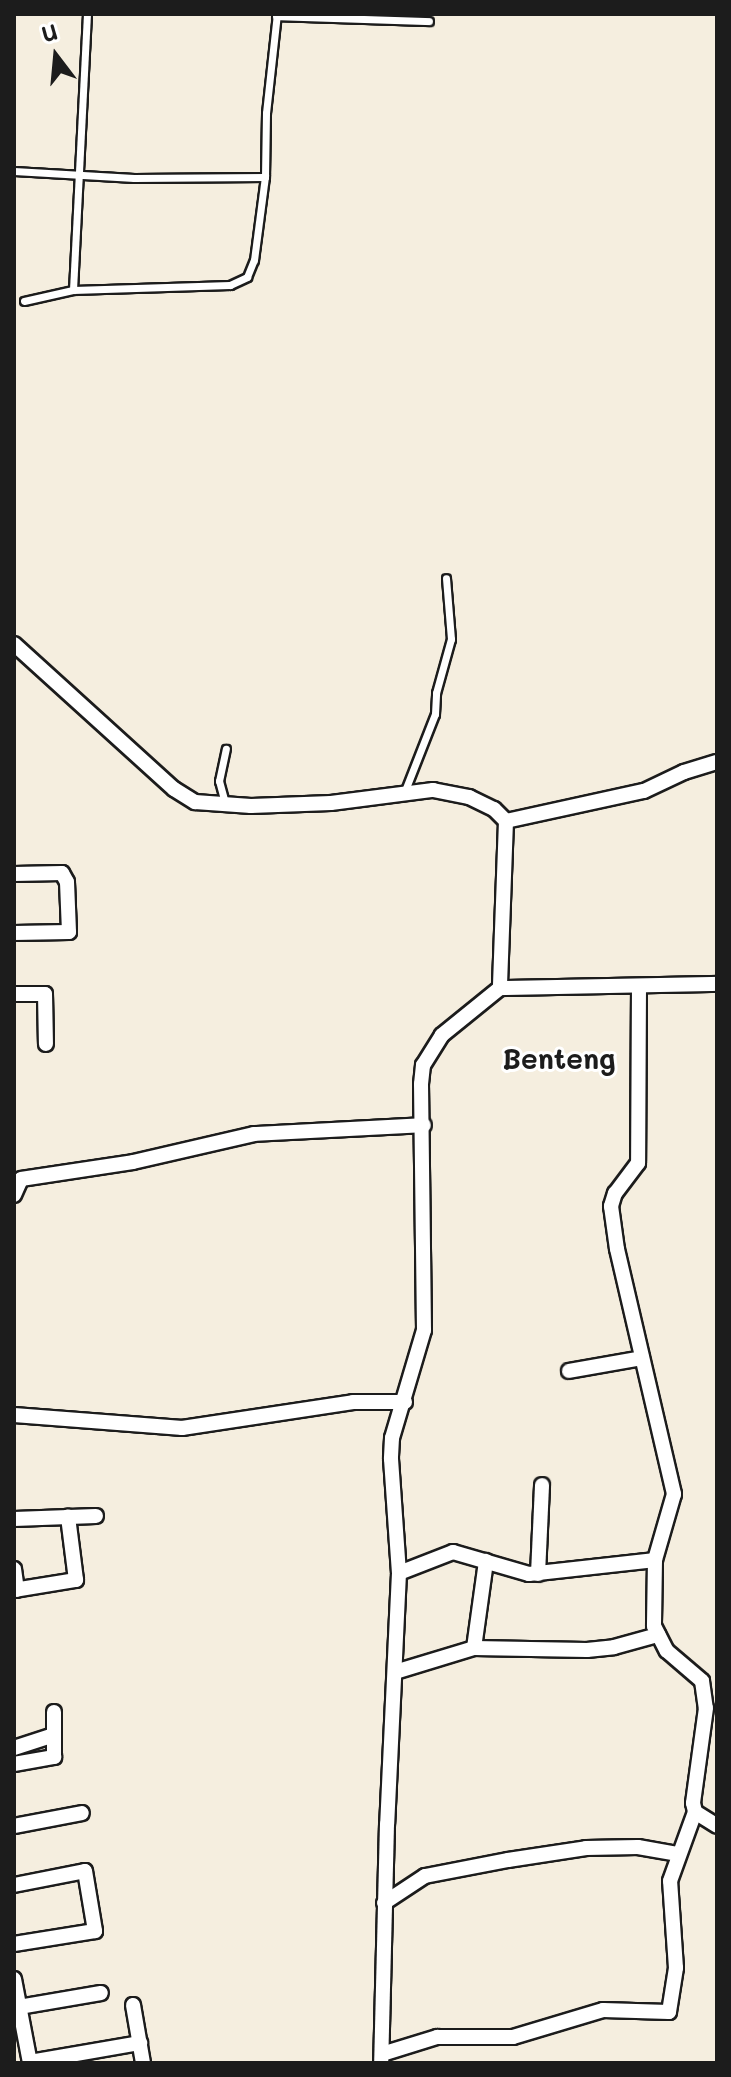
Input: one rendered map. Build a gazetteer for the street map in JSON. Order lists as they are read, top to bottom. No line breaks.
{"districts":["Benteng"],"north":"top"}
